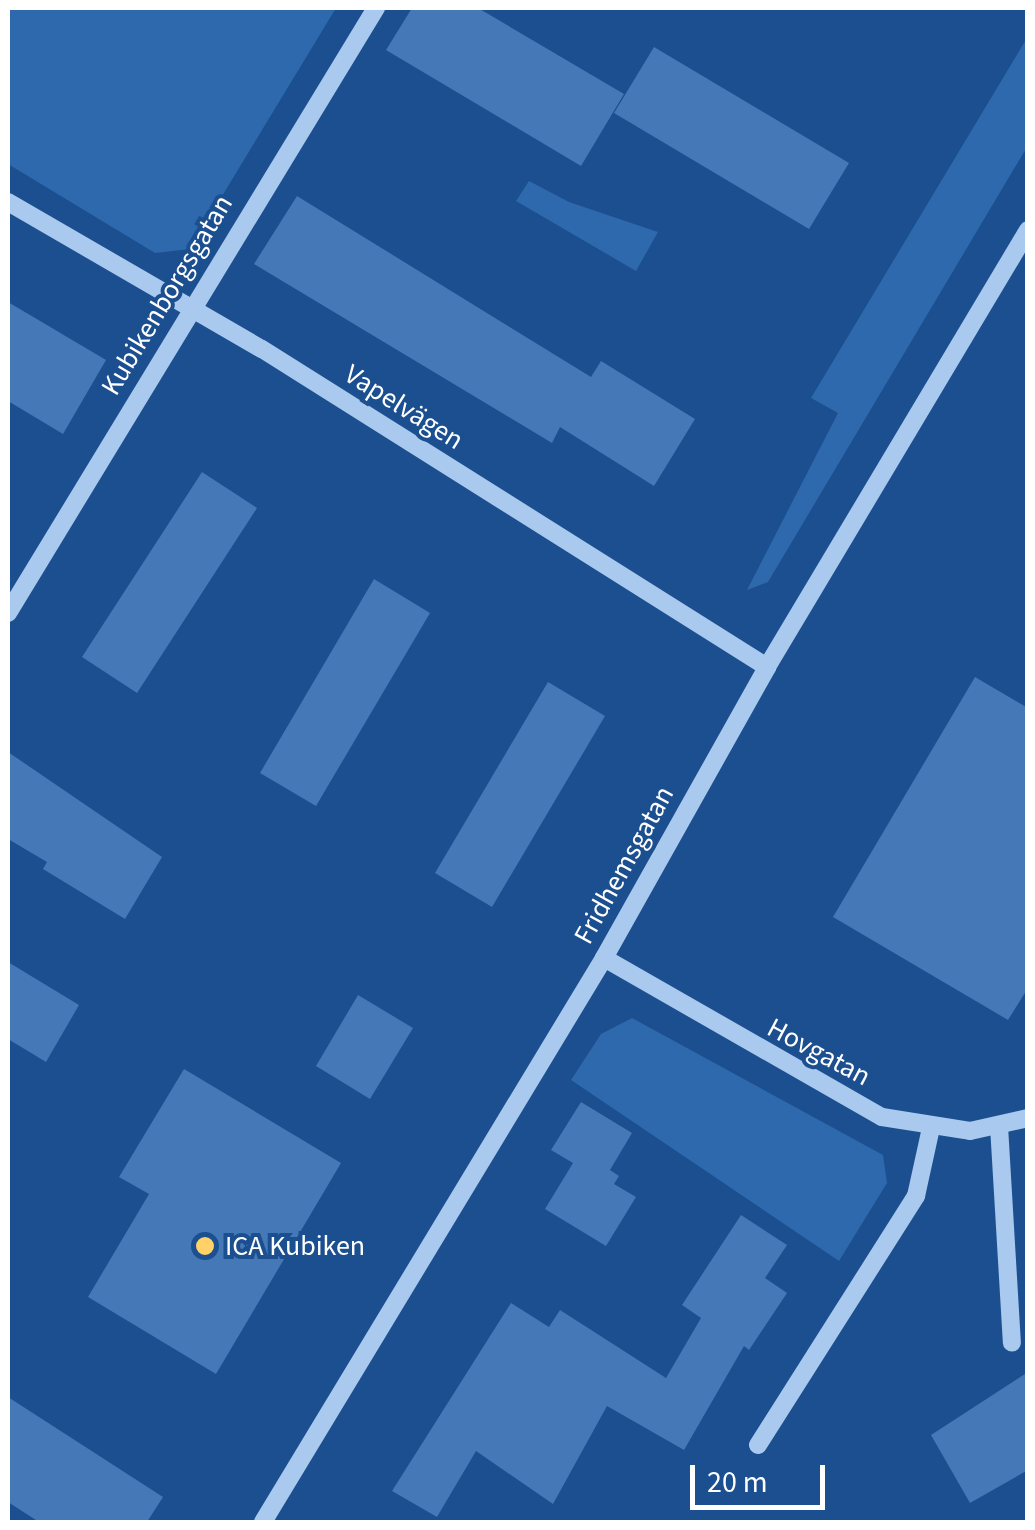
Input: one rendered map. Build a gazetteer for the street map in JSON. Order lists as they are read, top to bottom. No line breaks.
{"streets":{"street":["Kubikenborgsgatan","Vapelvägen","Fridhemsgatan","Hovgatan"]},"crossings":[["Kubikenborgsgatan","Vapelvägen"],["Vapelvägen","Fridhemsgatan"],["Fridhemsgatan","Hovgatan"]],"places":["ICA Kubiken"],"scale_bar":"20 m"}
